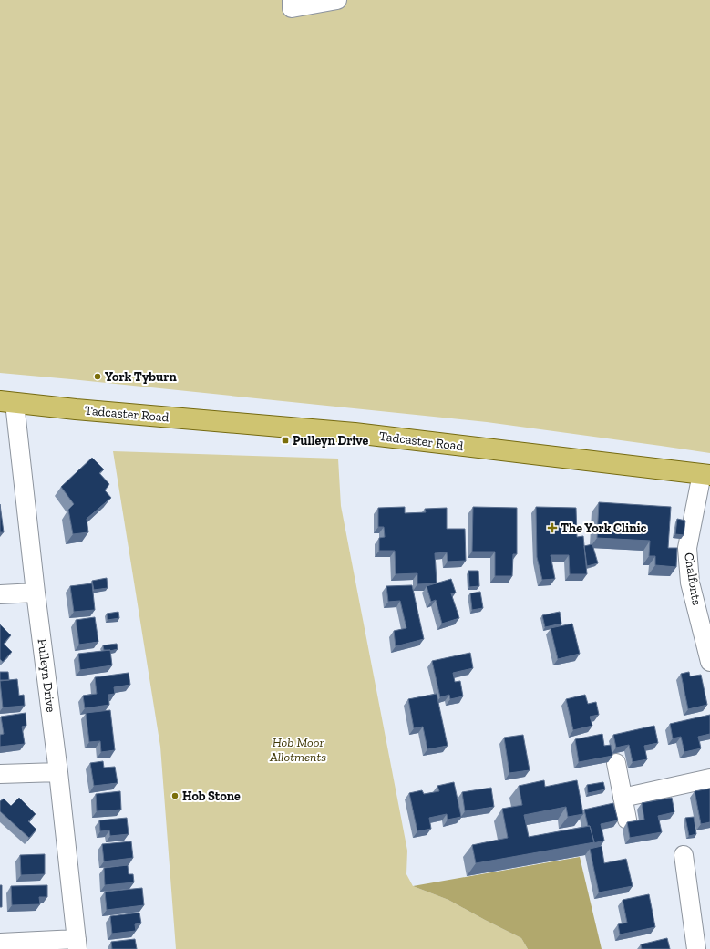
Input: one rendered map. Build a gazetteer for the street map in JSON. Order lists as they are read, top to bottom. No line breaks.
{"streets":{"main road":["Tadcaster Road"],"street":["Chalfonts","Pulleyn Drive"]},"crossings":[["Tadcaster Road","Chalfonts"],["Tadcaster Road","Pulleyn Drive"]],"parks":["Hob Moor Allotments"],"places":{"other":["York Tyburn","Hob Stone"],"transit":["Pulleyn Drive"],"health":["The York Clinic"]}}
